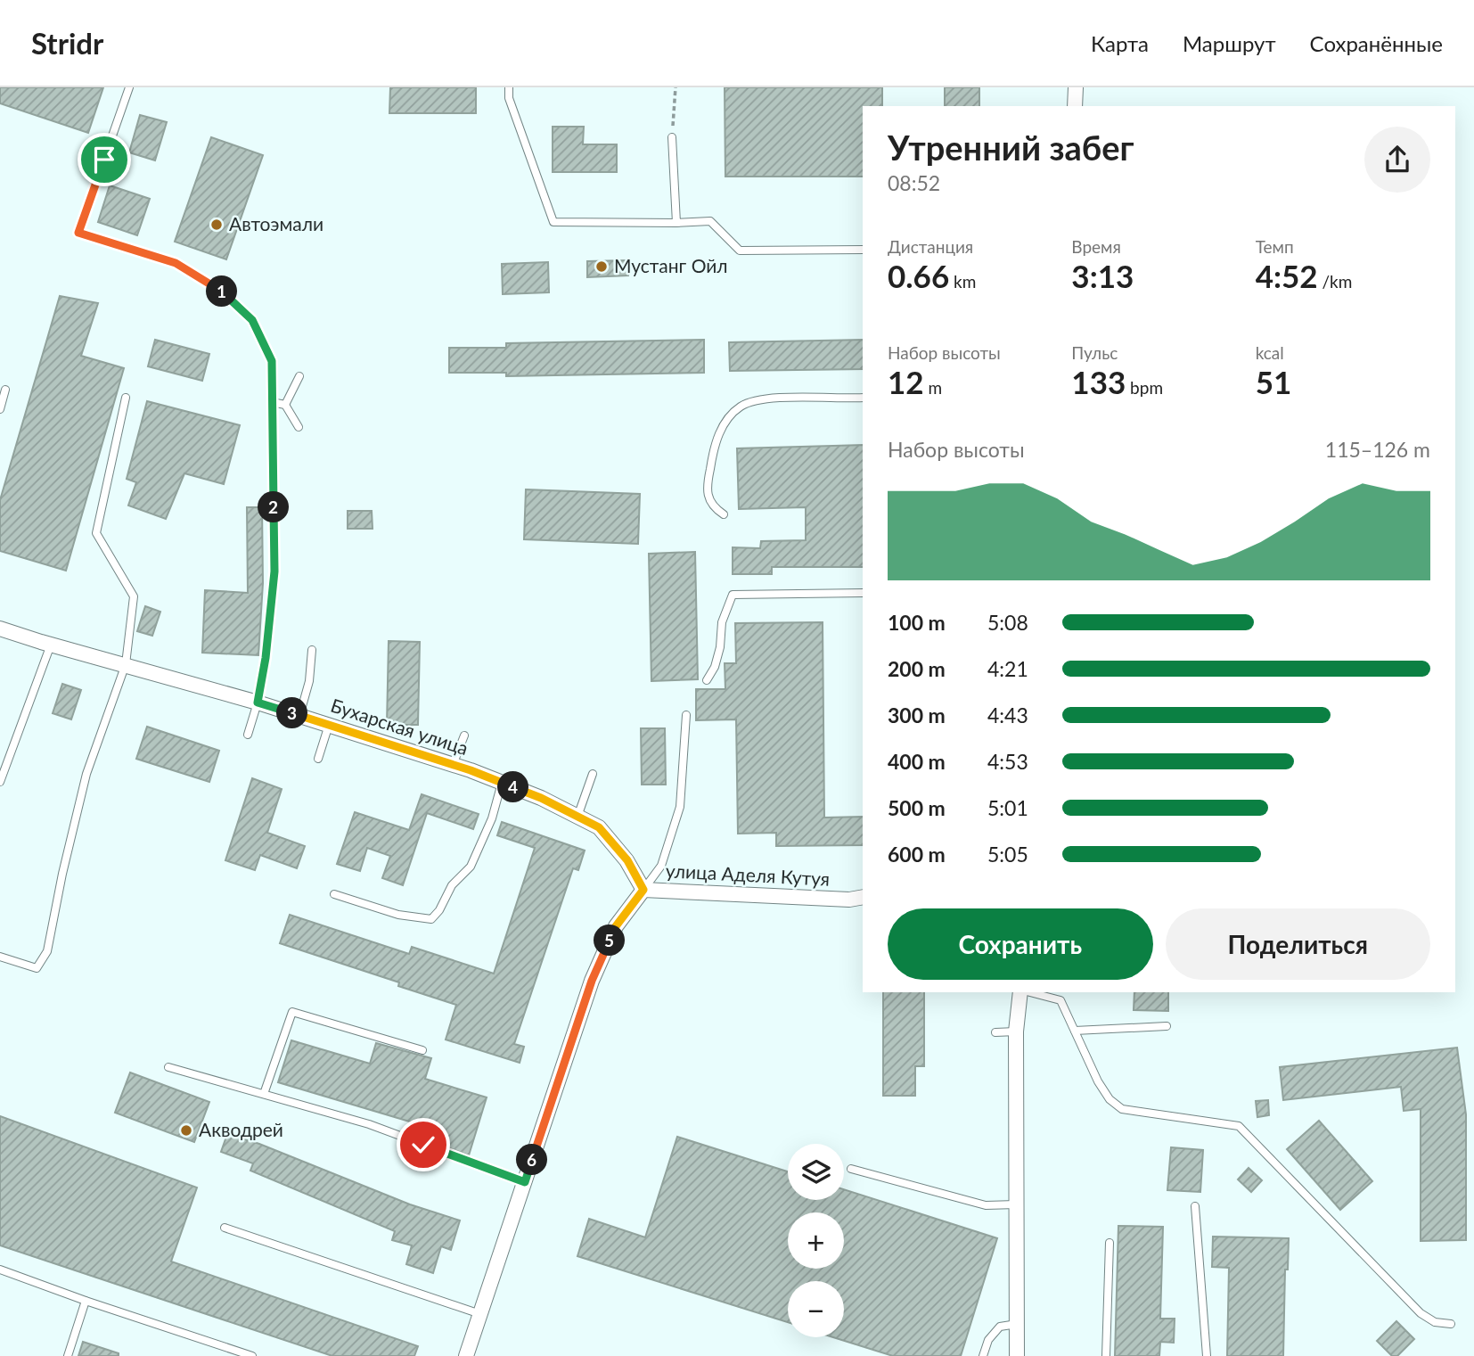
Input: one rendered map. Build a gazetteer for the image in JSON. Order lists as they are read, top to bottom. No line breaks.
{"streets":{"street":["Бухарская улица","улица Аделя Кутуя"]},"crossings":[["Бухарская улица","улица Аделя Кутуя"]],"places":["Автоэмали","Мустанг Ойл","Акводрей"],"page":{"header":"Stridr","nav":["Карта","Маршрут","Сохранённые"],"heading":["Утренний забег","08:52"],"stats":[["Дистанция","0.66 km"],["Время","3:13"],["Темп","4:52 /km"],["Набор высоты","12 m"],["Пульс","133 bpm"],["kcal","51"]],"pins":["1","2","3","4","5","6"],"chart":["Набор высоты","115–126 m"],"list":[{"name":"100 m","note":"5:08"},{"name":"200 m","note":"4:21"},{"name":"300 m","note":"4:43"},{"name":"400 m","note":"4:53"},{"name":"500 m","note":"5:01"},{"name":"600 m","note":"5:05"}],"buttons":["Сохранить","Поделиться"],"map_buttons":["+","−"]}}
